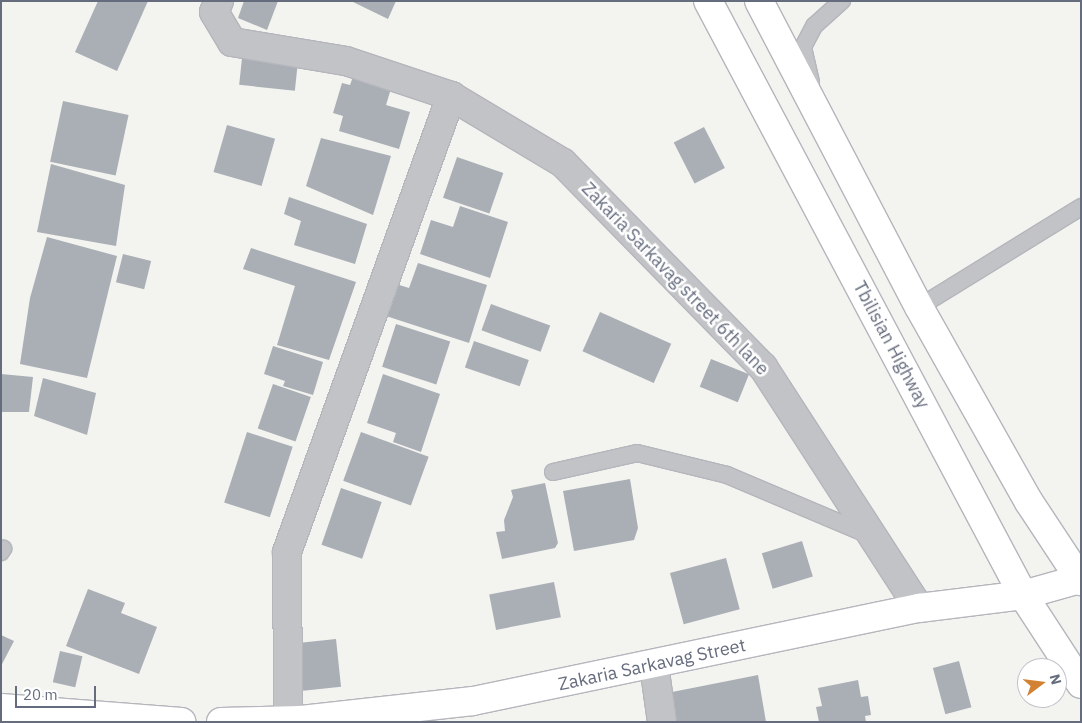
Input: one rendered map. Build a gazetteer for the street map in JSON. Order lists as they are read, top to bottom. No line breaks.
{"streets":{"main road":["Tbilisian Highway","Zakaria Sarkavag Street"],"street":["Zakaria Sarkavag street 6th lane"]},"crossings":[["Zakaria Sarkavag street 6th lane","Zakaria Sarkavag Street"],["Tbilisian Highway","Zakaria Sarkavag Street"]],"scale_bar":"20 m","north":"right"}
